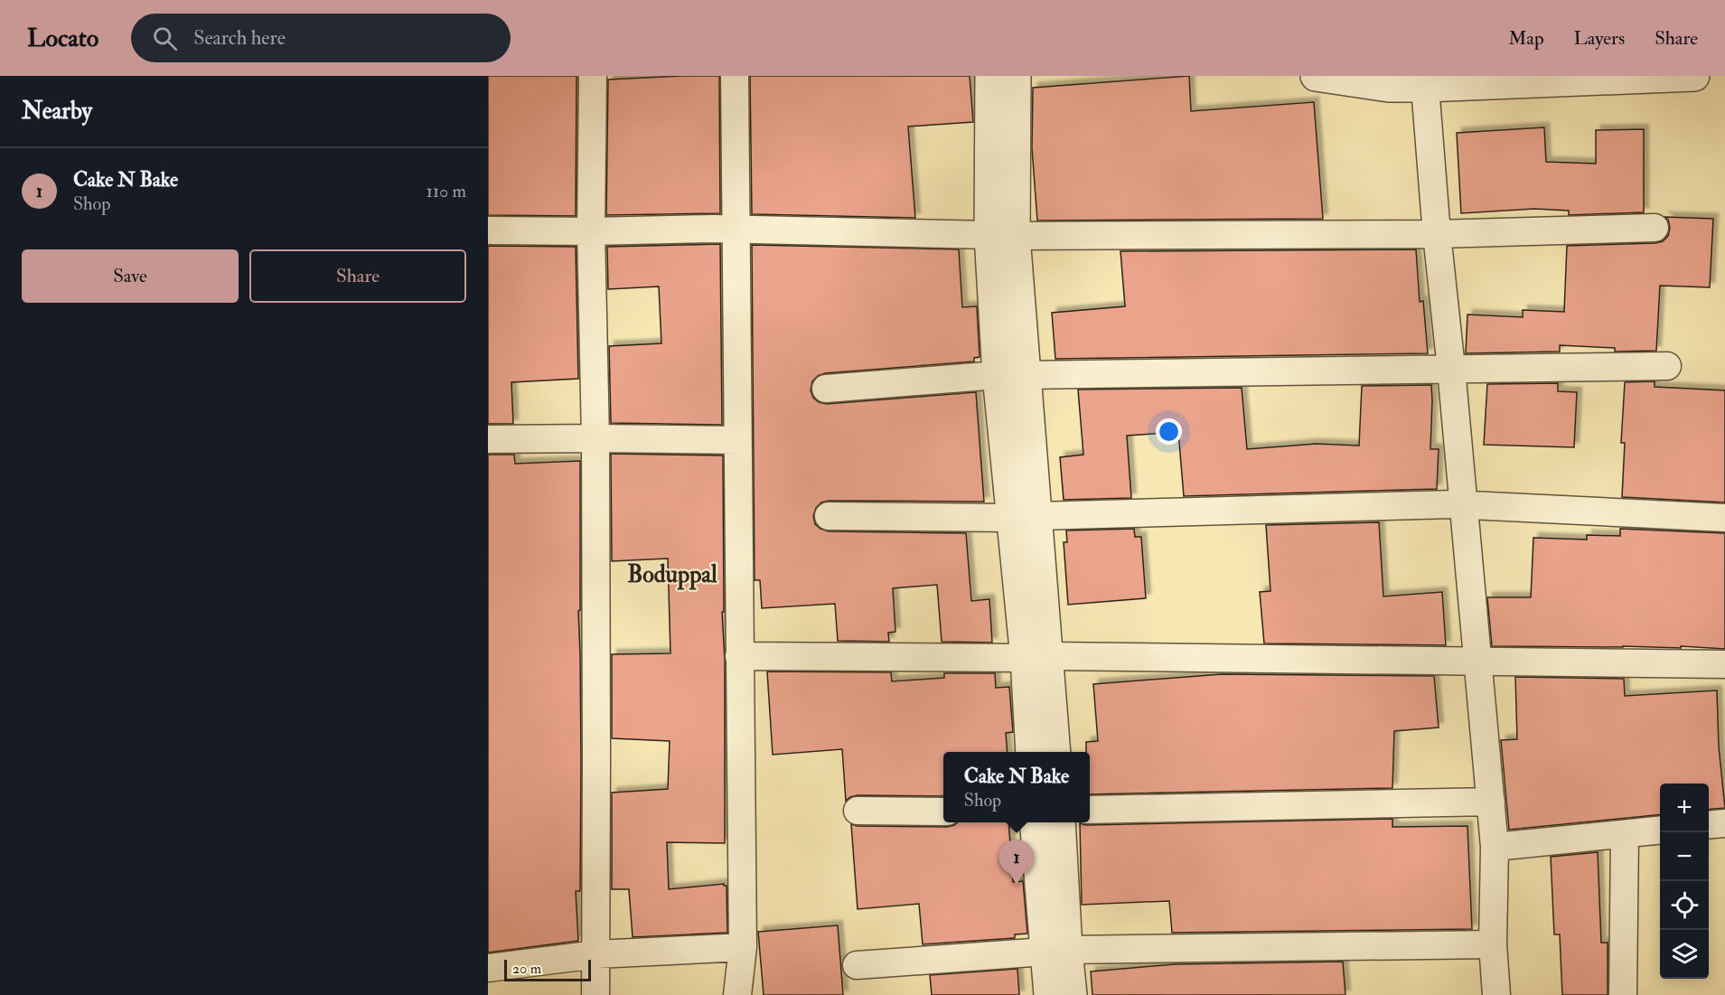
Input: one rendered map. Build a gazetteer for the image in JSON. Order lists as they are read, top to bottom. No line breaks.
{"districts":["Boduppal"],"scale_bar":"20 m","page":{"header":"Locato","search":"Search here","nav":["Map","Layers","Share"],"heading":"Nearby","list":[{"mark":"1","name":"Cake N Bake","note":"Shop","value":"110 m"}],"buttons":["Save","Share"],"popup":["Cake N Bake","Shop"],"map_buttons":["+","−"],"pins":"1","scale":"20 m"}}
